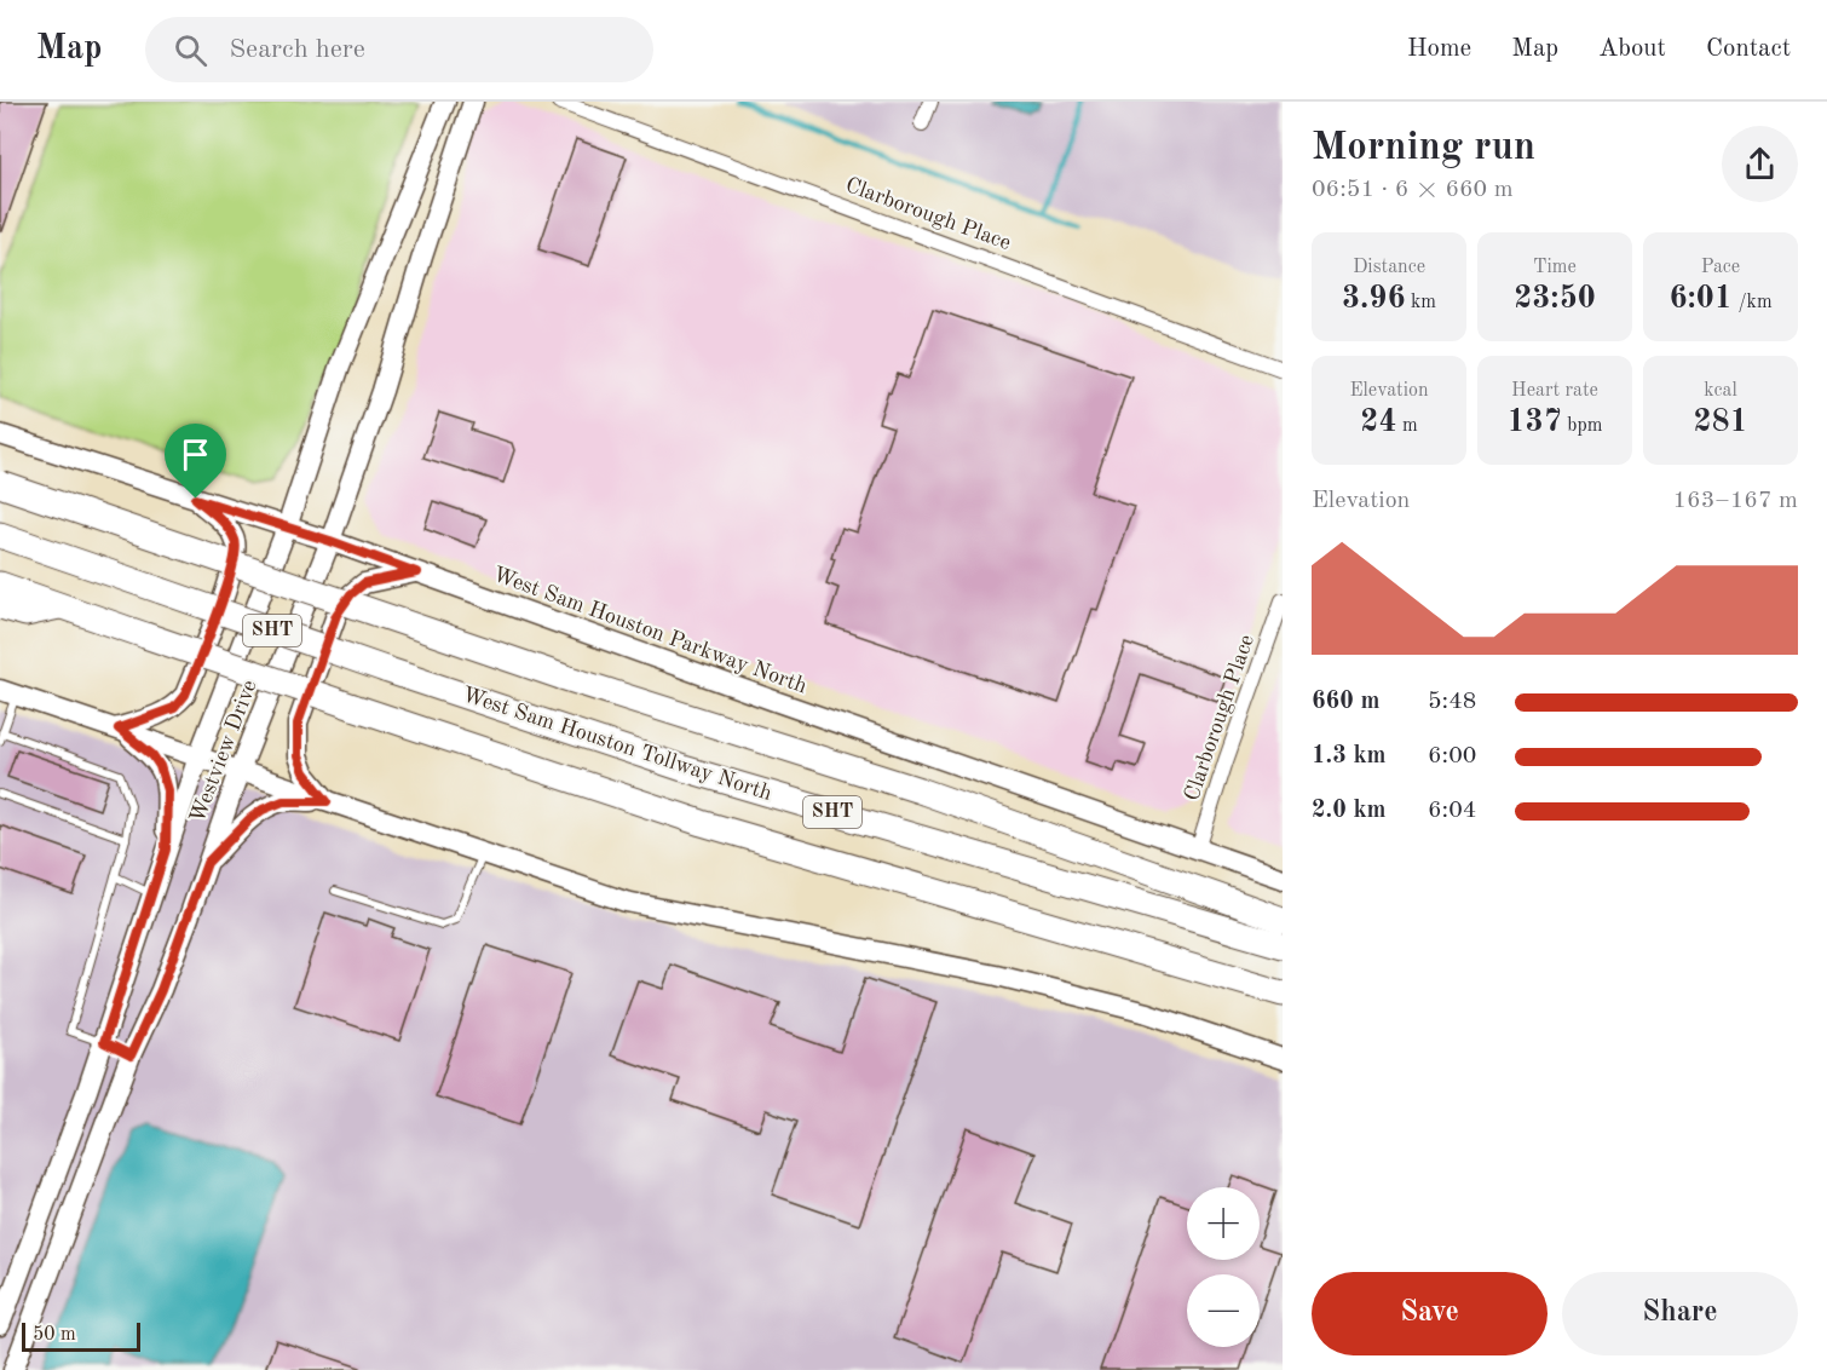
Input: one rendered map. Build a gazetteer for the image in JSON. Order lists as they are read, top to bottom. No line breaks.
{"streets":{"highway":["SHT","West Sam Houston Tollway North"],"main road":["West Sam Houston Parkway North","Westview Drive"],"street":["Clarborough Place"]},"crossings":[["Clarborough Place","West Sam Houston Parkway North"],["West Sam Houston Parkway North","Westview Drive"]],"scale_bar":"50 m","page":{"header":"Map","search":"Search here","nav":["Home","Map","About","Contact"],"heading":["Morning run","06:51 · 6 × 660 m"],"stats":[["Distance","3.96 km"],["Time","23:50"],["Pace","6:01 /km"],["Elevation","24 m"],["Heart rate","137 bpm"],["kcal","281"]],"chart":["Elevation","163–167 m"],"list":[{"name":"660 m","note":"5:48"},{"name":"1.3 km","note":"6:00"},{"name":"2.0 km","note":"6:04"}],"map_buttons":["+","−"],"buttons":["Save","Share"],"scale":"50 m"}}
